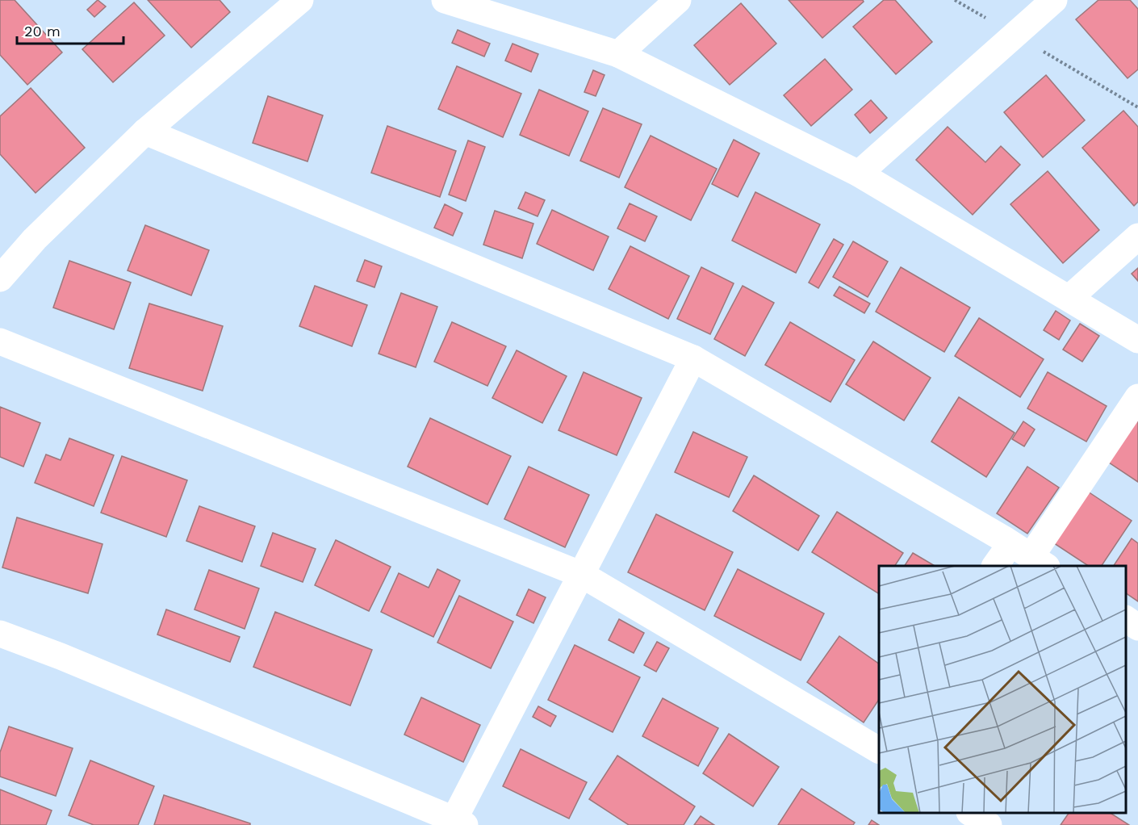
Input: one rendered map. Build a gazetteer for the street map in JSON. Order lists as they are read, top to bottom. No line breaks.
{"scale_bar":"20 m"}
